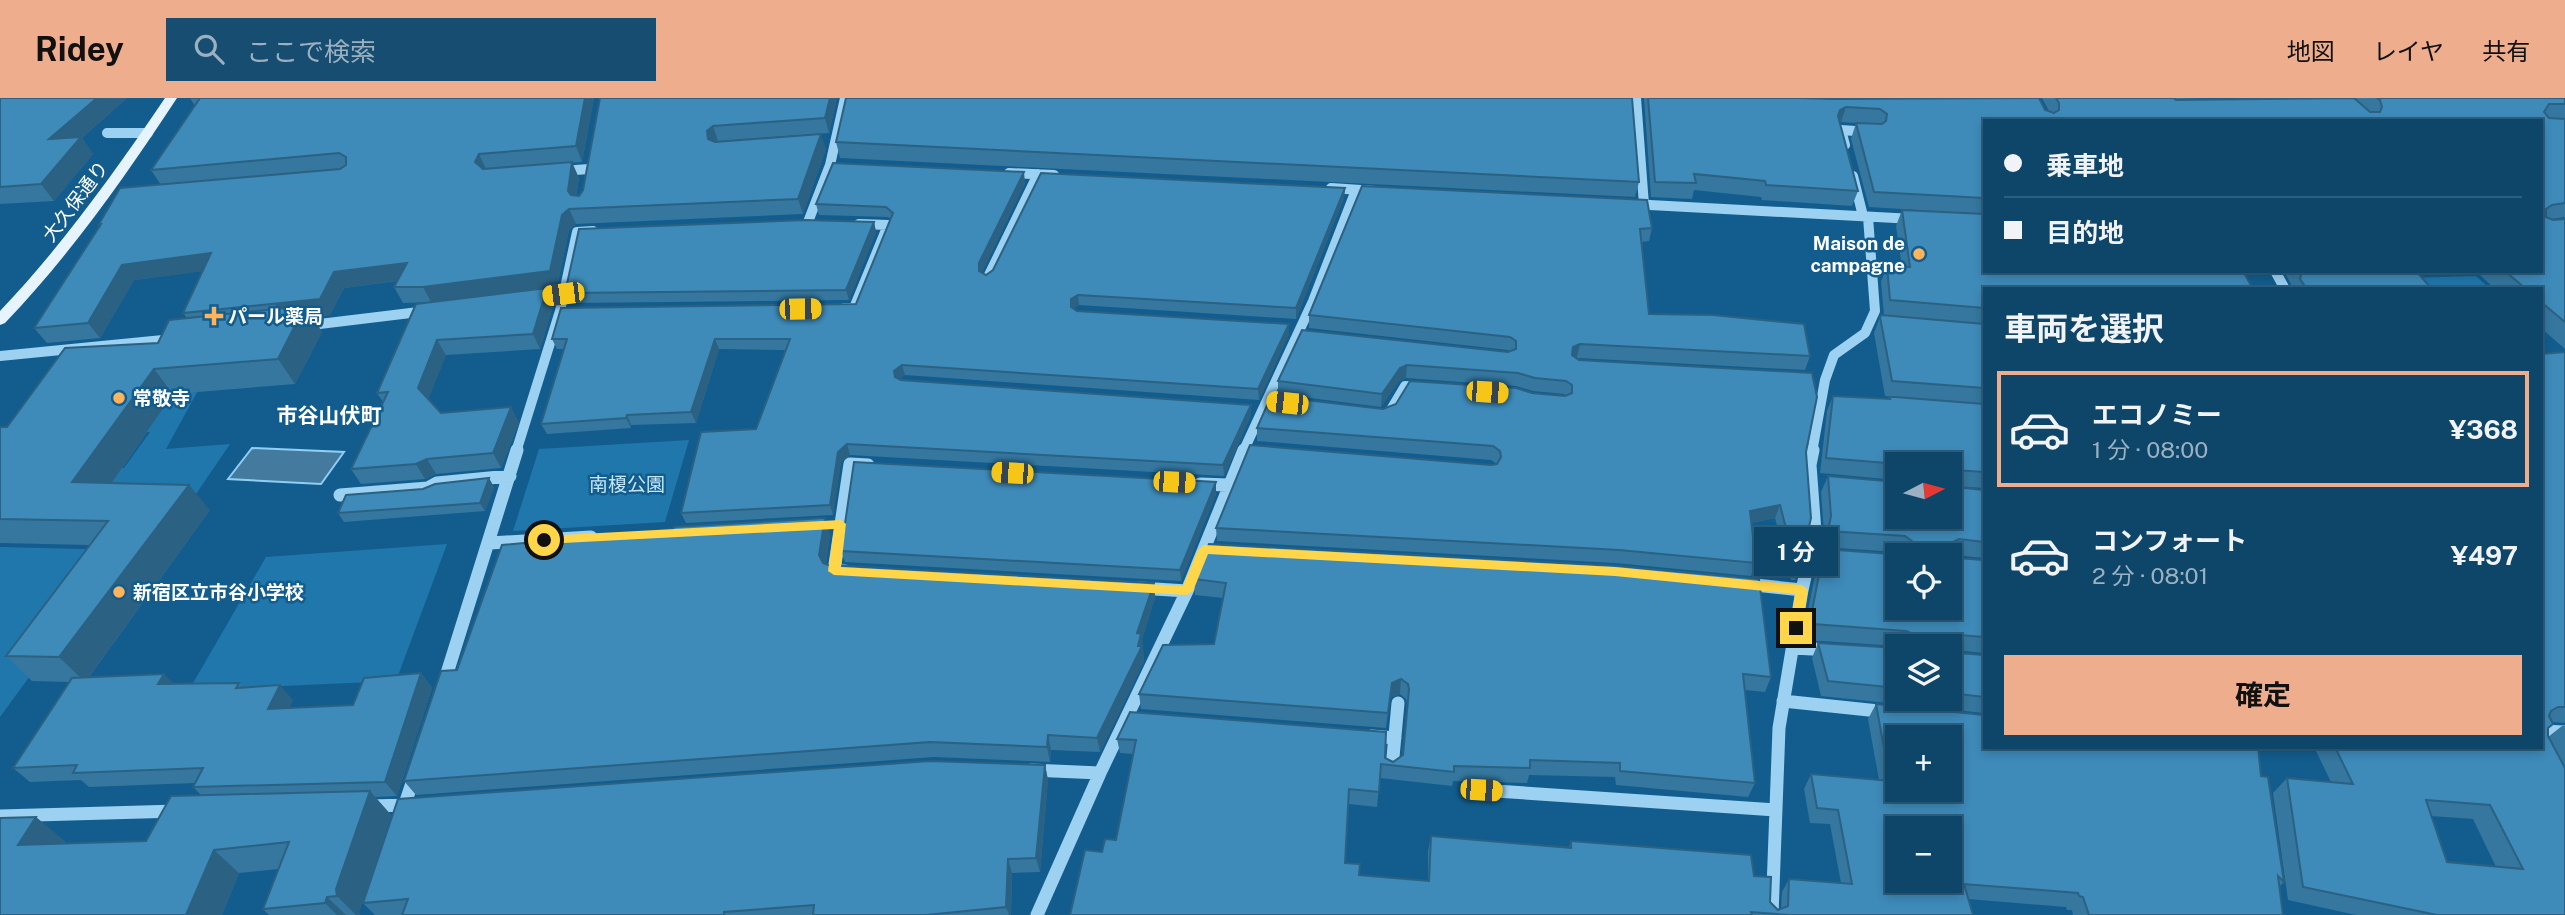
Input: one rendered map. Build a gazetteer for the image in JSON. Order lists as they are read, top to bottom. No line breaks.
{"streets":{"main road":["大久保通り"]},"districts":["市谷山伏町"],"parks":["南榎公園"],"places":{"other":["Maison de campagne","常敬寺","新宿区立市谷小学校"],"health":["パール薬局"]},"north":"right","page":{"header":"Ridey","search":"ここで検索","nav":["地図","レイヤ","共有"],"banner":["乗車地","目的地"],"heading":"車両を選択","list":[{"name":"エコノミー","note":"1 分 · 08:00","value":"¥368"},{"name":"コンフォート","note":"2 分 · 08:01","value":"¥497"}],"map_buttons":["+","−"],"bubble":"1 分","buttons":"確定"}}
